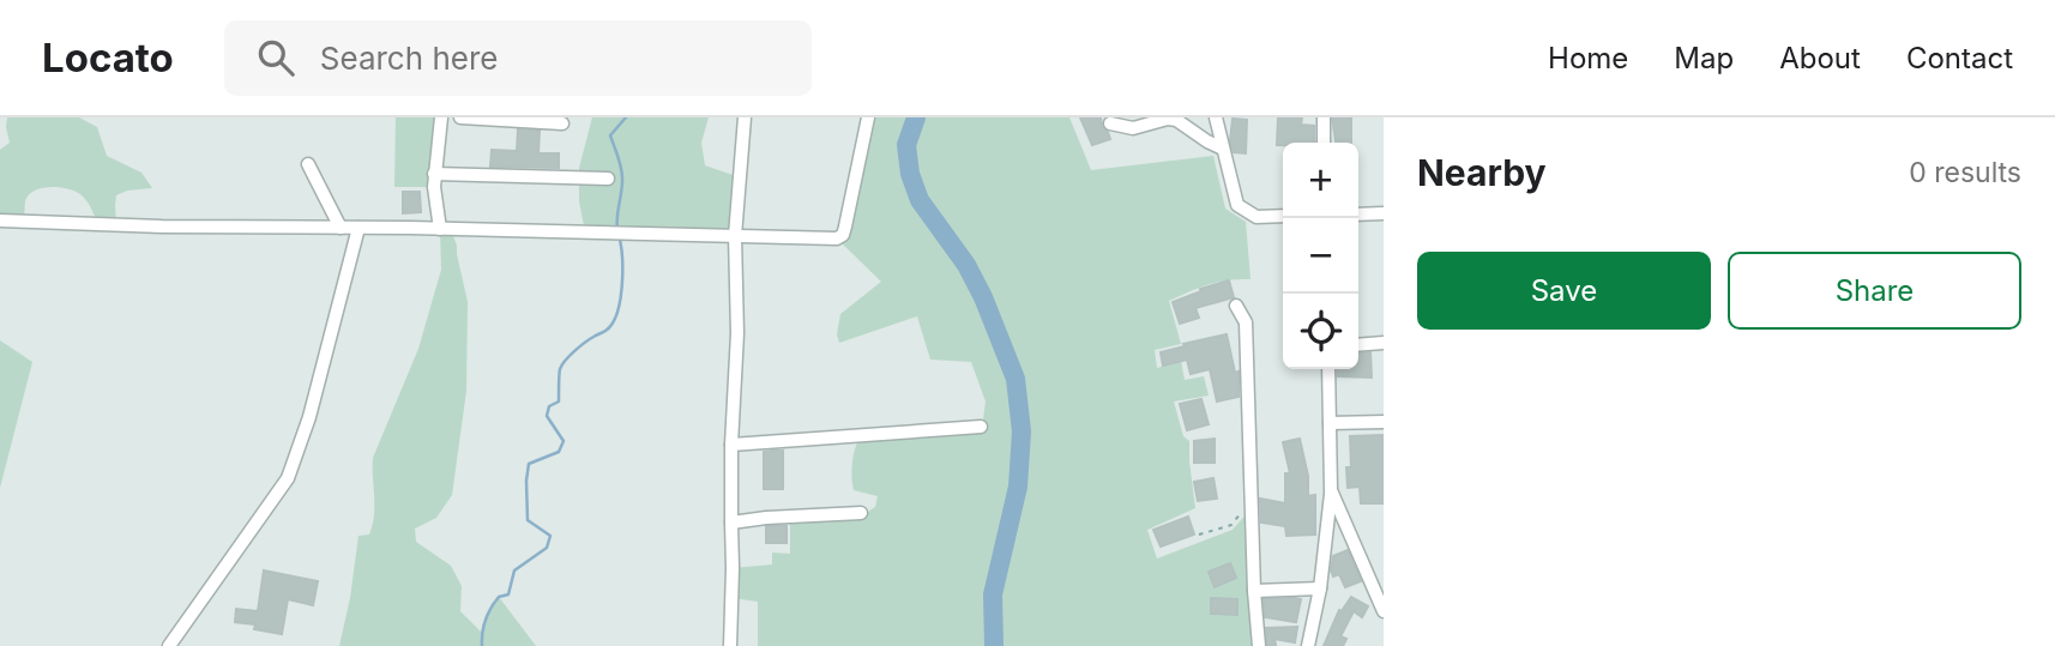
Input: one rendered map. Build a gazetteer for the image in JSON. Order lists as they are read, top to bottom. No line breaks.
{"page":{"header":"Locato","search":"Search here","nav":["Home","Map","About","Contact"],"heading":["Nearby","0 results"],"map_buttons":["+","−"],"buttons":["Save","Share"]}}
